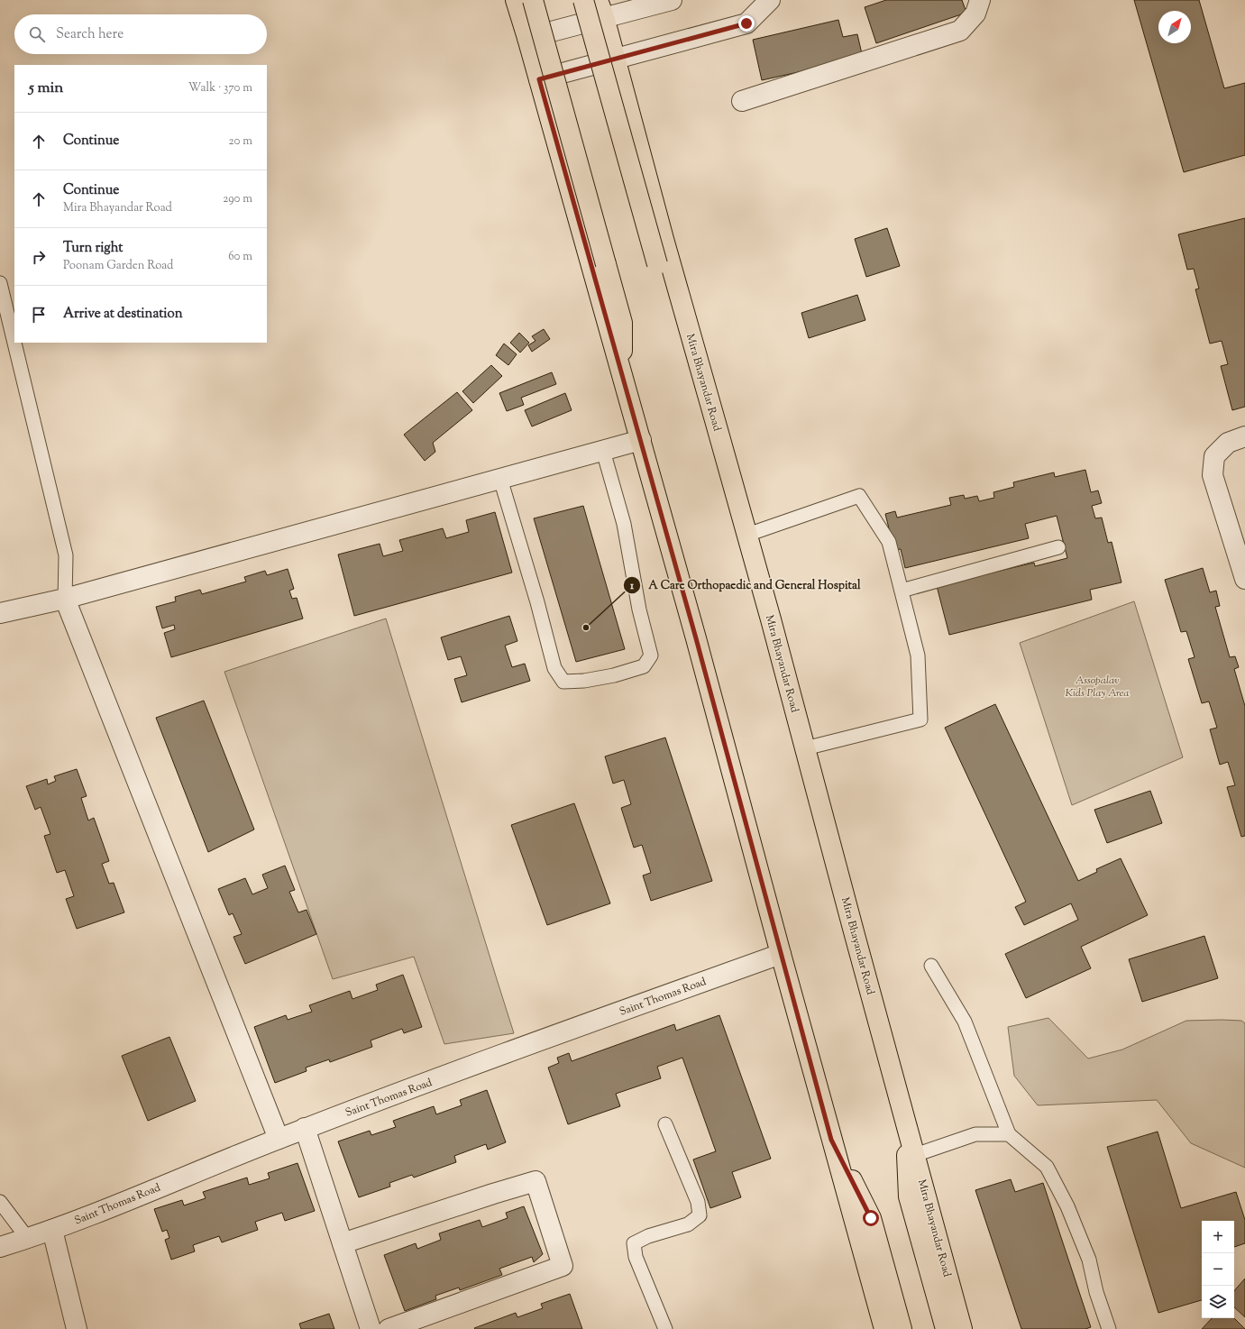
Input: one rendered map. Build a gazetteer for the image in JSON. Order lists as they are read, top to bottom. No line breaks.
{"streets":{"main road":["Mira Bhayandar Road"],"street":["Saint Thomas Road"]},"parks":["Assopalav Kids Play Area"],"places":["A Care Orthopaedic and General Hospital"],"north":"top right","page":{"search":"Search here","heading":["5 min","Walk · 370 m"],"list":[["Continue","20 m"],["Continue","Mira Bhayandar Road","290 m"],["Turn right","Poonam Garden Road","60 m"],"Arrive at destination"],"map_buttons":["+","−"]}}
